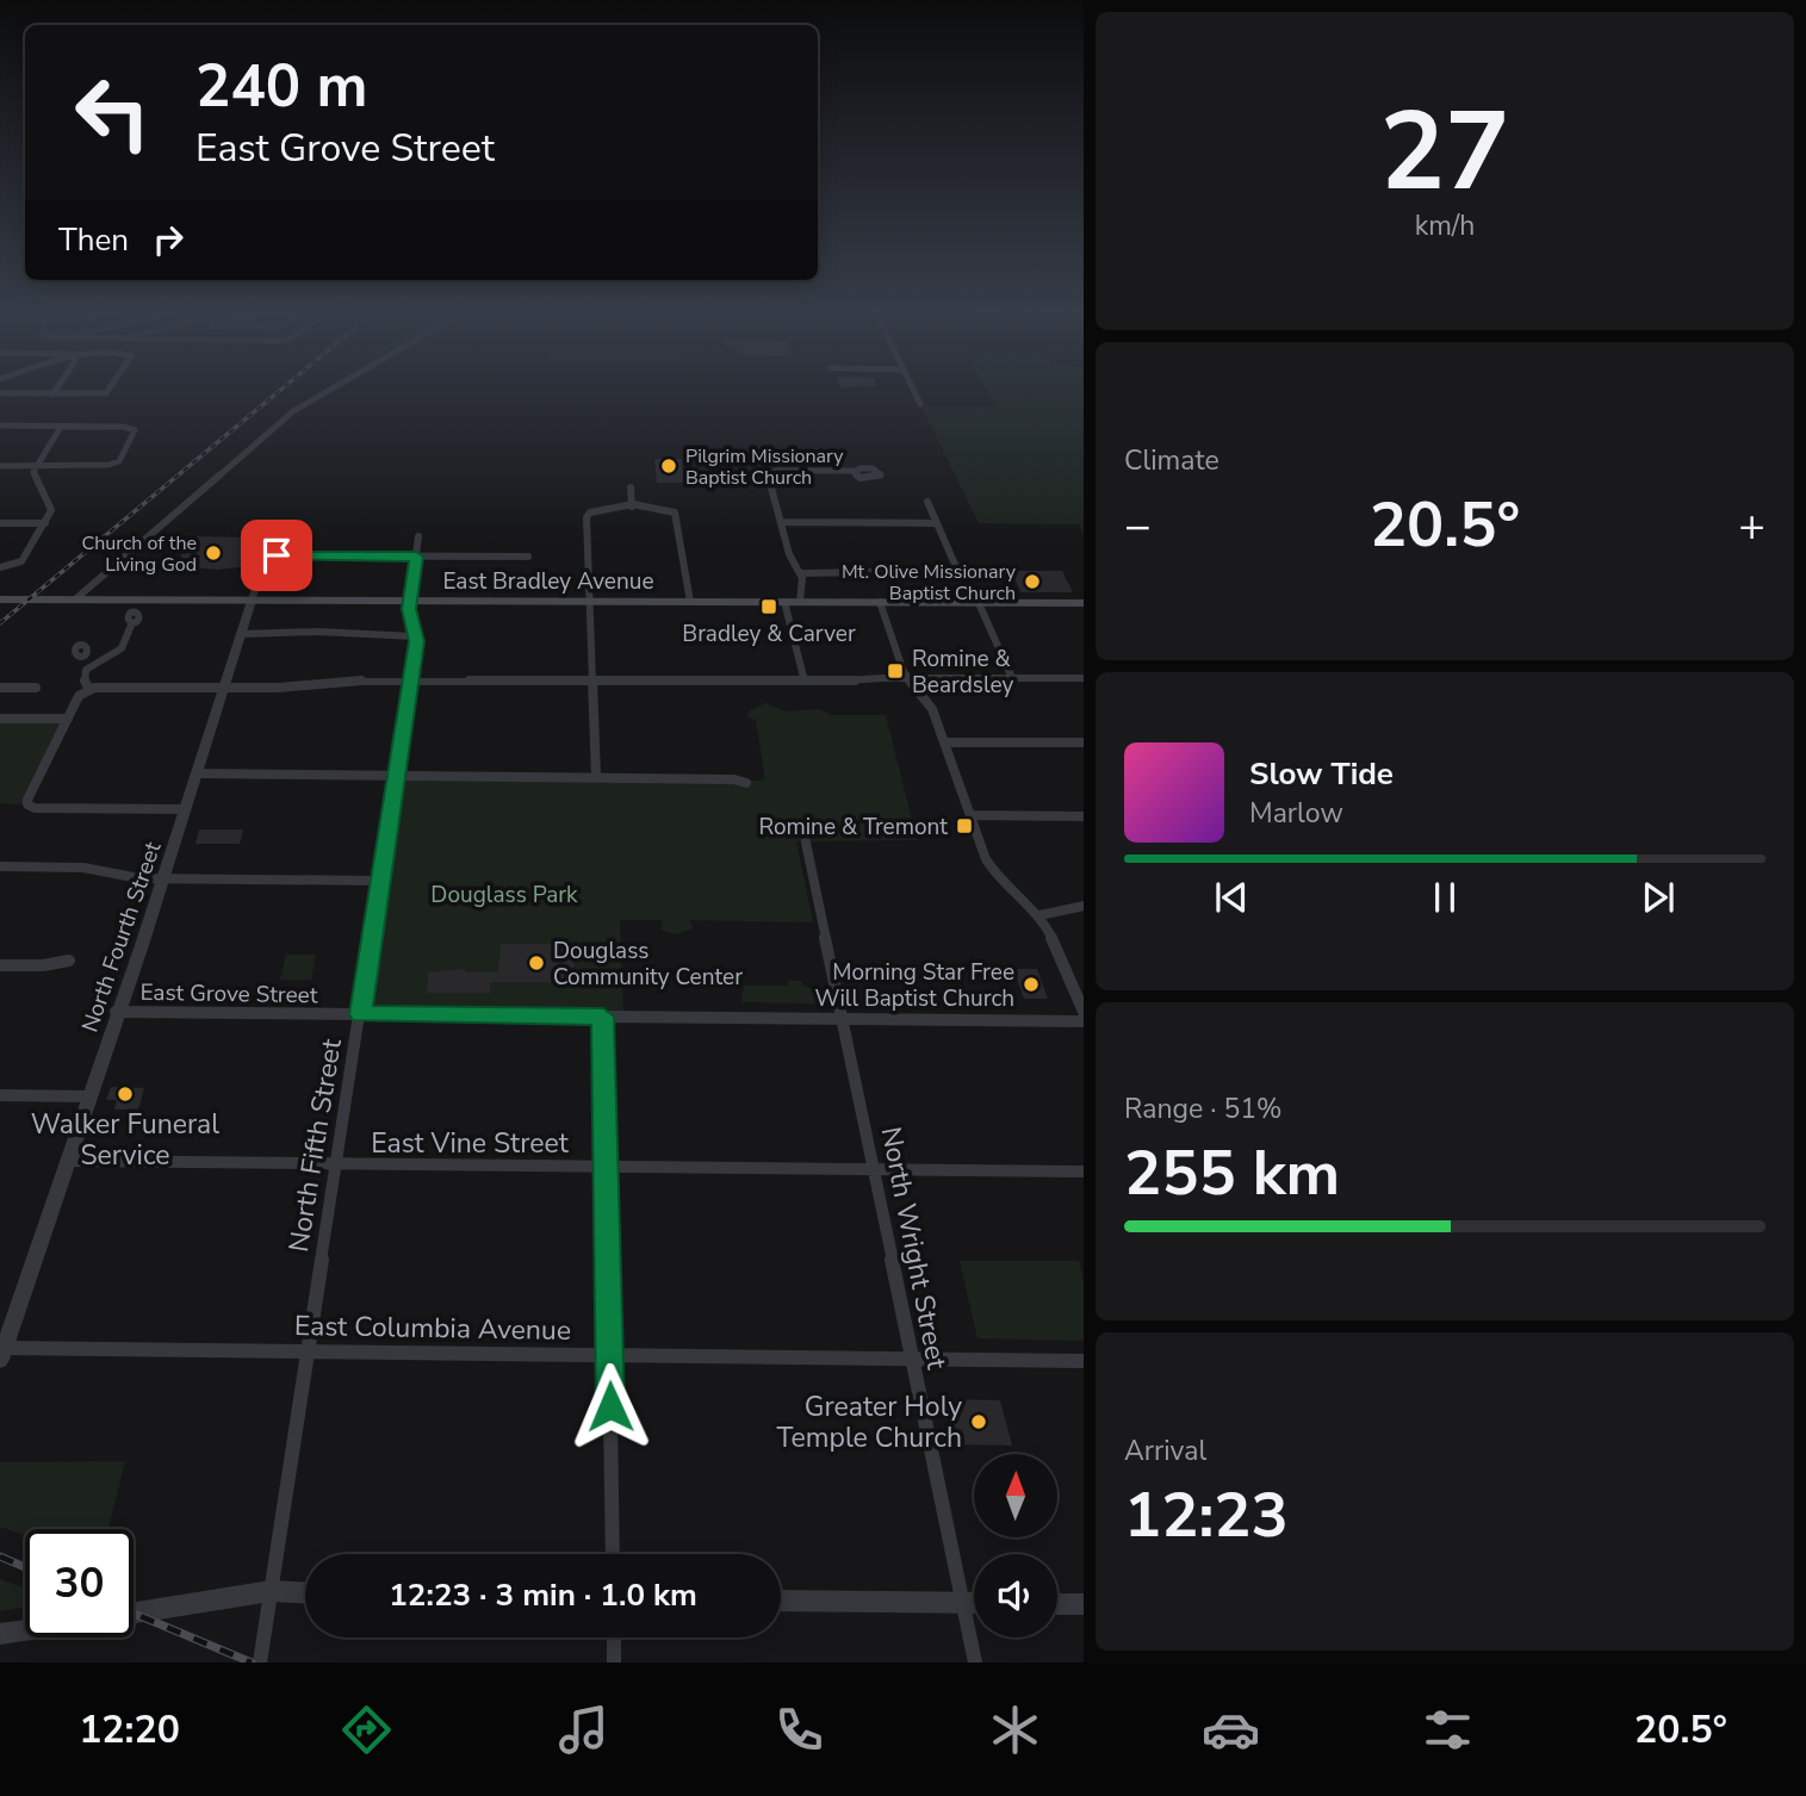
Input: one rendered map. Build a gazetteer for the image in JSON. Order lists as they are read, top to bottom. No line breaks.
{"streets":{"main road":["East Bradley Avenue"],"street":["North Fourth Street","East Grove Street","East Vine Street","North Fifth Street","North Wright Street","East Columbia Avenue"]},"crossings":[["East Bradley Avenue","North Fourth Street"],["East Bradley Avenue","North Fifth Street"],["North Fourth Street","East Grove Street"],["North Fourth Street","East Vine Street"],["North Fourth Street","East Columbia Avenue"],["East Grove Street","North Fifth Street"],["East Grove Street","North Wright Street"],["East Vine Street","North Fifth Street"],["East Vine Street","North Wright Street"],["North Fifth Street","East Columbia Avenue"],["North Wright Street","East Columbia Avenue"]],"parks":["Douglass Park"],"places":{"other":["Pilgrim Missionary Baptist Church","Church of the Living God","Mt. Olive Missionary Baptist Church","Douglass Community Center","Morning Star Free Will Baptist Church","Walker Funeral Service","Greater Holy Temple Church"],"transit":["Bradley & Carver","Romine & Beardsley","Romine & Tremont"]},"north":"top","page":{"tile":[["27","km/h"],"Climate",["Range · 51%","255 km"],["Arrival","12:23"]],"turn":["240 m","East Grove Street"],"then":"Then","heat":["−","20.5°","+"],"song":["Slow Tide","Marlow"],"limit":"30","trip":"12:23 · 3 min · 1.0 km","tabs":["12:20","20.5°"]}}
